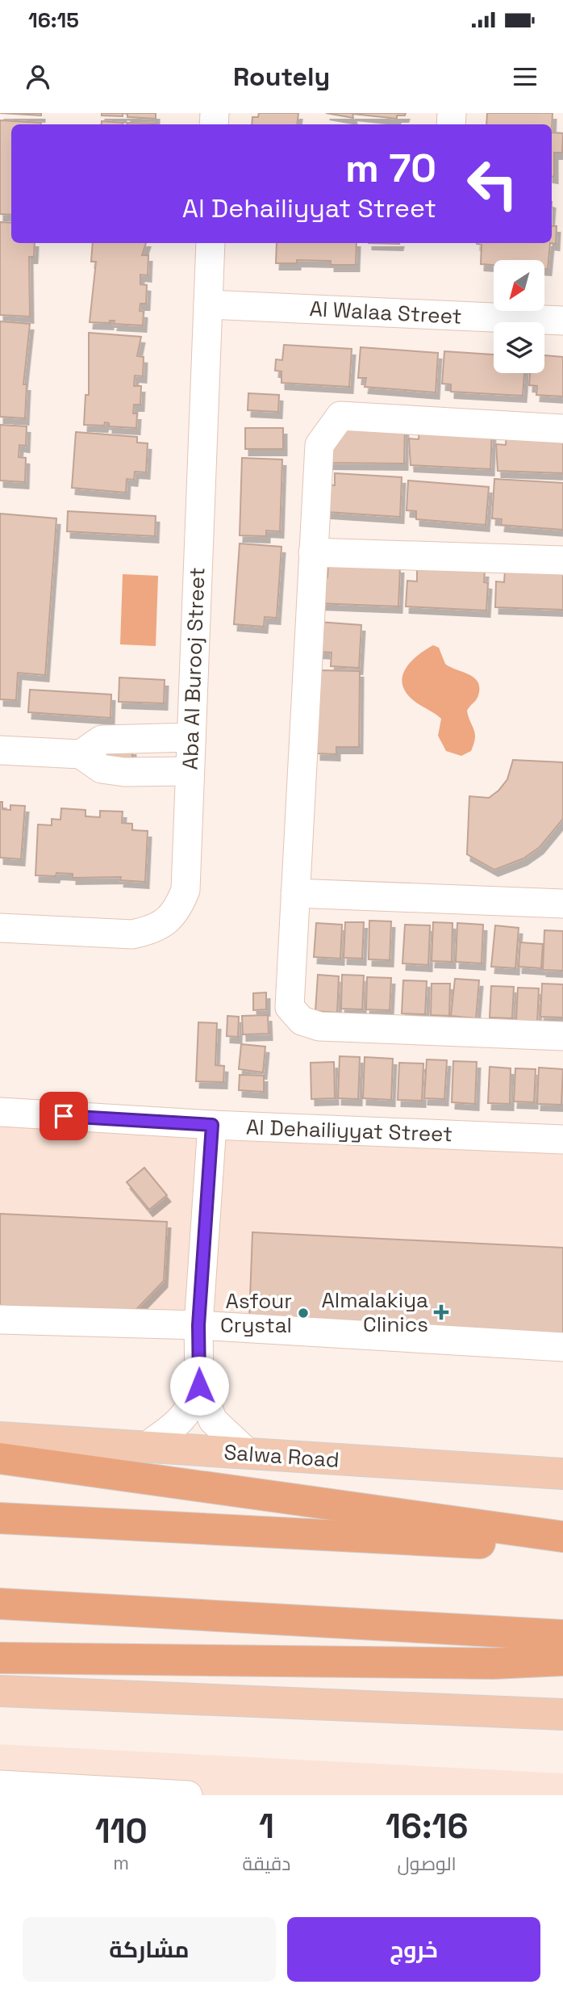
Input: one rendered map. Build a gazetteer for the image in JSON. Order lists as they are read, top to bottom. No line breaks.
{"streets":{"main road":["Salwa Road"],"street":["Al Walaa Street","Aba Al Burooj Street","Al Dehailiyyat Street"]},"crossings":[["Al Walaa Street","Aba Al Burooj Street"]],"places":{"health":["Almalakiya Clinics"],"other":["Asfour Crystal"]},"north":"bottom left","page":{"status":"16:15","header":"Routely","turn":["70 m","Al Dehailiyyat Street"],"eta":["16:16","الوصول","1","دقيقة","110","m"],"buttons":["خروج","مشاركة"]}}
